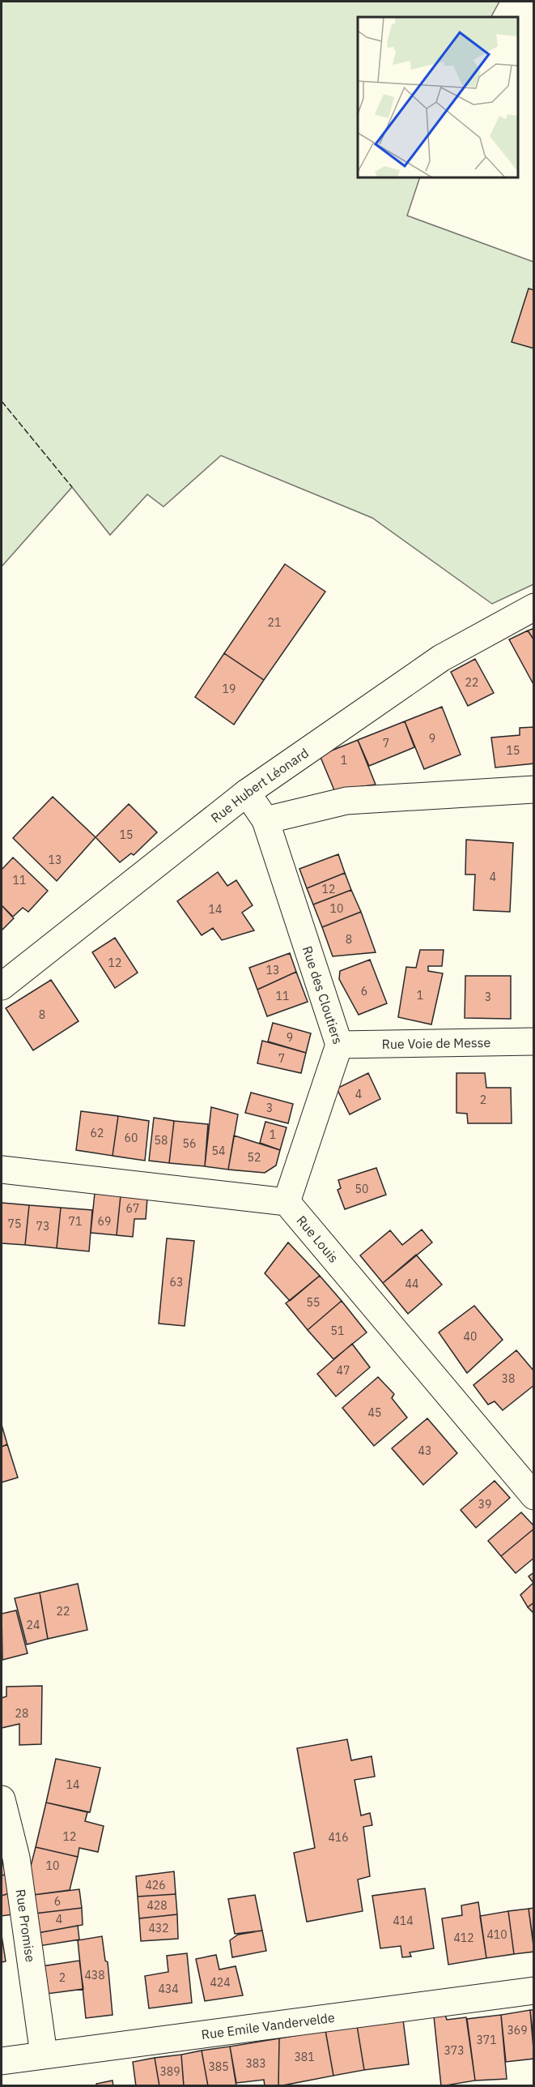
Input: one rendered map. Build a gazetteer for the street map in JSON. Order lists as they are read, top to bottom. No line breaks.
{"streets":{"street":["Rue Hubert Léonard","Rue des Cloutiers","Rue Voie de Messe","Rue Louis","Rue Promise","Rue Emile Vandervelde"]},"crossings":[["Rue Hubert Léonard","Rue des Cloutiers"],["Rue des Cloutiers","Rue Voie de Messe"],["Rue des Cloutiers","Rue Louis"],["Rue Promise","Rue Emile Vandervelde"]],"house_numbers":["21","22","19","9","7","15","1","15","13","4","11","12","10","14","8","12","13","6","1","11","3","8","9","7","4","2","3","62","1","60","58","56","54","52","50","67","71","69","75","73","63","44","55","51","40","47","38","45","43","39","22","24","28","14","12","416","10","426","6","428","4","414","432","410","412","438","2","424","434","369","371","373","381","383","385","389"]}
